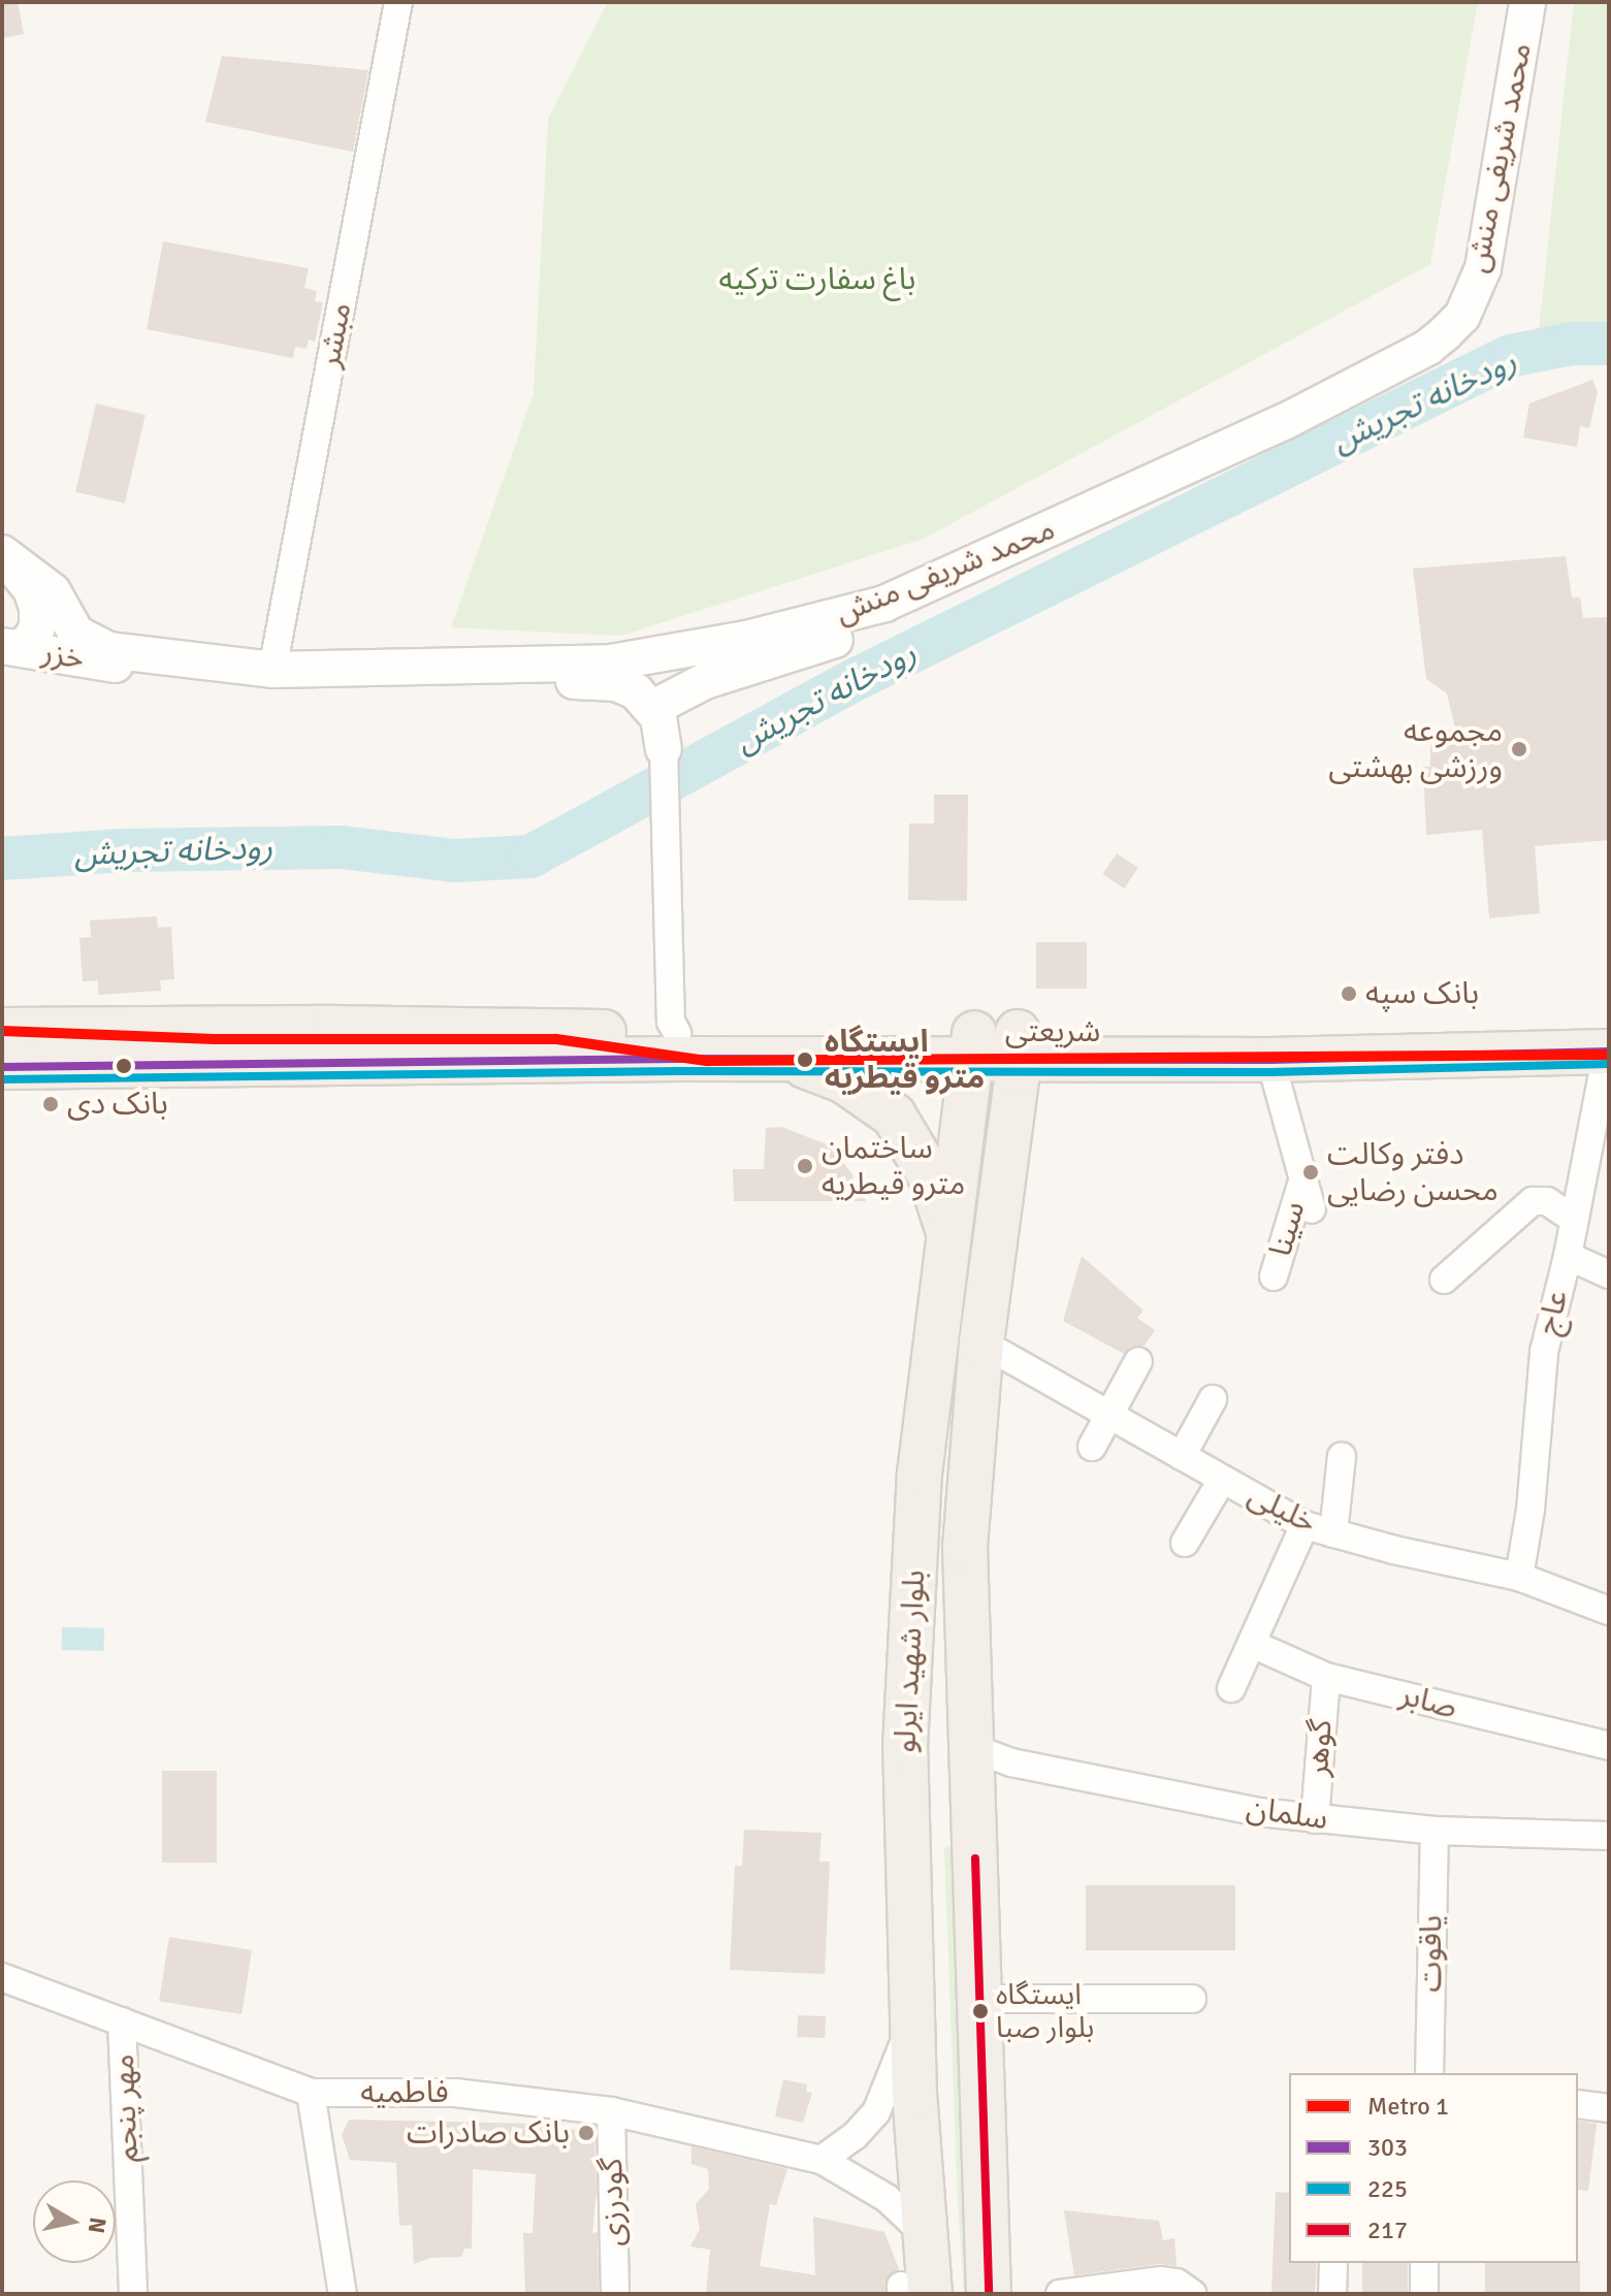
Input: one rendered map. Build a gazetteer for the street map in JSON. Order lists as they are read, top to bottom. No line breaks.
{"streets":{"main road":["شریعتی","بلوار شهید ایرلو"],"street":["محمد شریفی منش","مبشر","خزر","سینا","عاج","خلیلی","صابر","گوهر","سلمان","یاقوت","فاطمیه","مهر پنجم","گودرزی"]},"crossings":[["محمد شریفی منش","مبشر"],["محمد شریفی منش","خزر"],["شریعتی","سینا"],["شریعتی","عاج"],["شریعتی","بلوار شهید ایرلو"],["عاج","خلیلی"],["خلیلی","بلوار شهید ایرلو"],["بلوار شهید ایرلو","سلمان"],["بلوار شهید ایرلو","فاطمیه"],["صابر","گوهر"],["گوهر","سلمان"],["سلمان","یاقوت"],["فاطمیه","مهر پنجم"],["فاطمیه","گودرزی"]],"water":["رودخانه تجریش"],"parks":["باغ سفارت ترکیه"],"places":["مجموعه ورزشی بهشتی","بانک سپه","ایستگاه مترو قیطریه","بانک دی","ساختمان مترو قیطریه","دفتر وکالت محسن رضایی","ایستگاه بلوار صبا","بانک صادرات"],"lines":["metro line 1","transit line 303","transit line 225","transit line 217"],"legend":["Metro 1","303","225","217"],"north":"right"}
